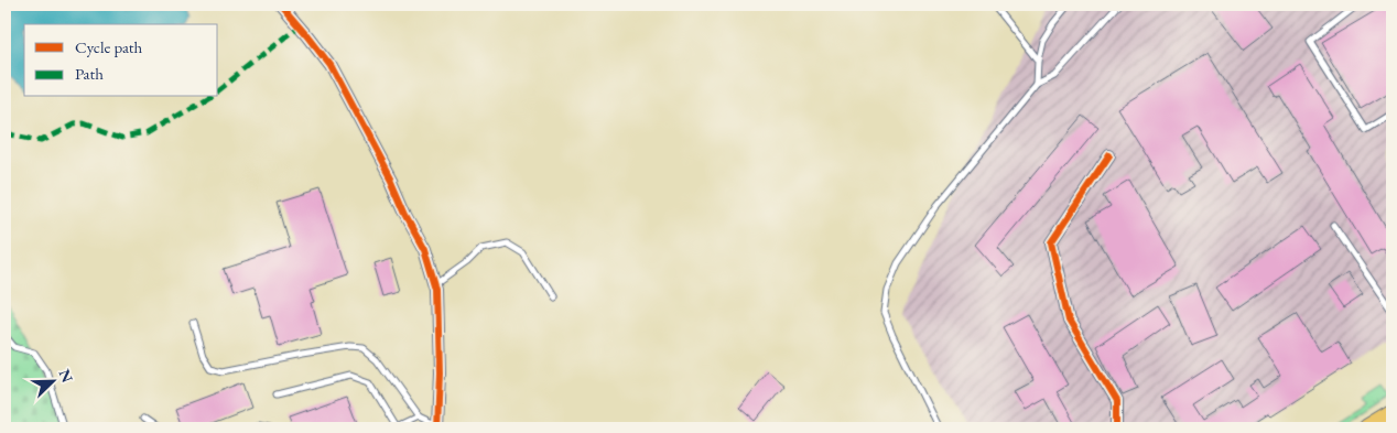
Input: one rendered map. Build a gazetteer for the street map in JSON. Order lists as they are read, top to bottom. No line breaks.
{"legend":["Cycle path","Path"],"north":"top right"}
